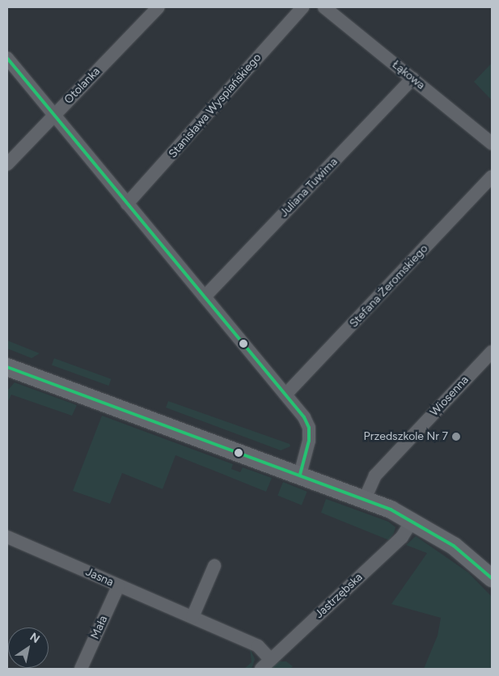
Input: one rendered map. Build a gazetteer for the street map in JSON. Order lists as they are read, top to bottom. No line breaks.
{"streets":{"street":["Łąkowa","Otolanka","Stanisława Wyspiańskiego","Juliana Tuwima","Stefana Żeromskiego","Wiosenna","Jasna","Jastrzębska","Mała"]},"crossings":[["Łąkowa","Juliana Tuwima"],["Jasna","Jastrzębska"],["Jasna","Mała"]],"places":["Przedszkole Nr 7"],"north":"top right"}
